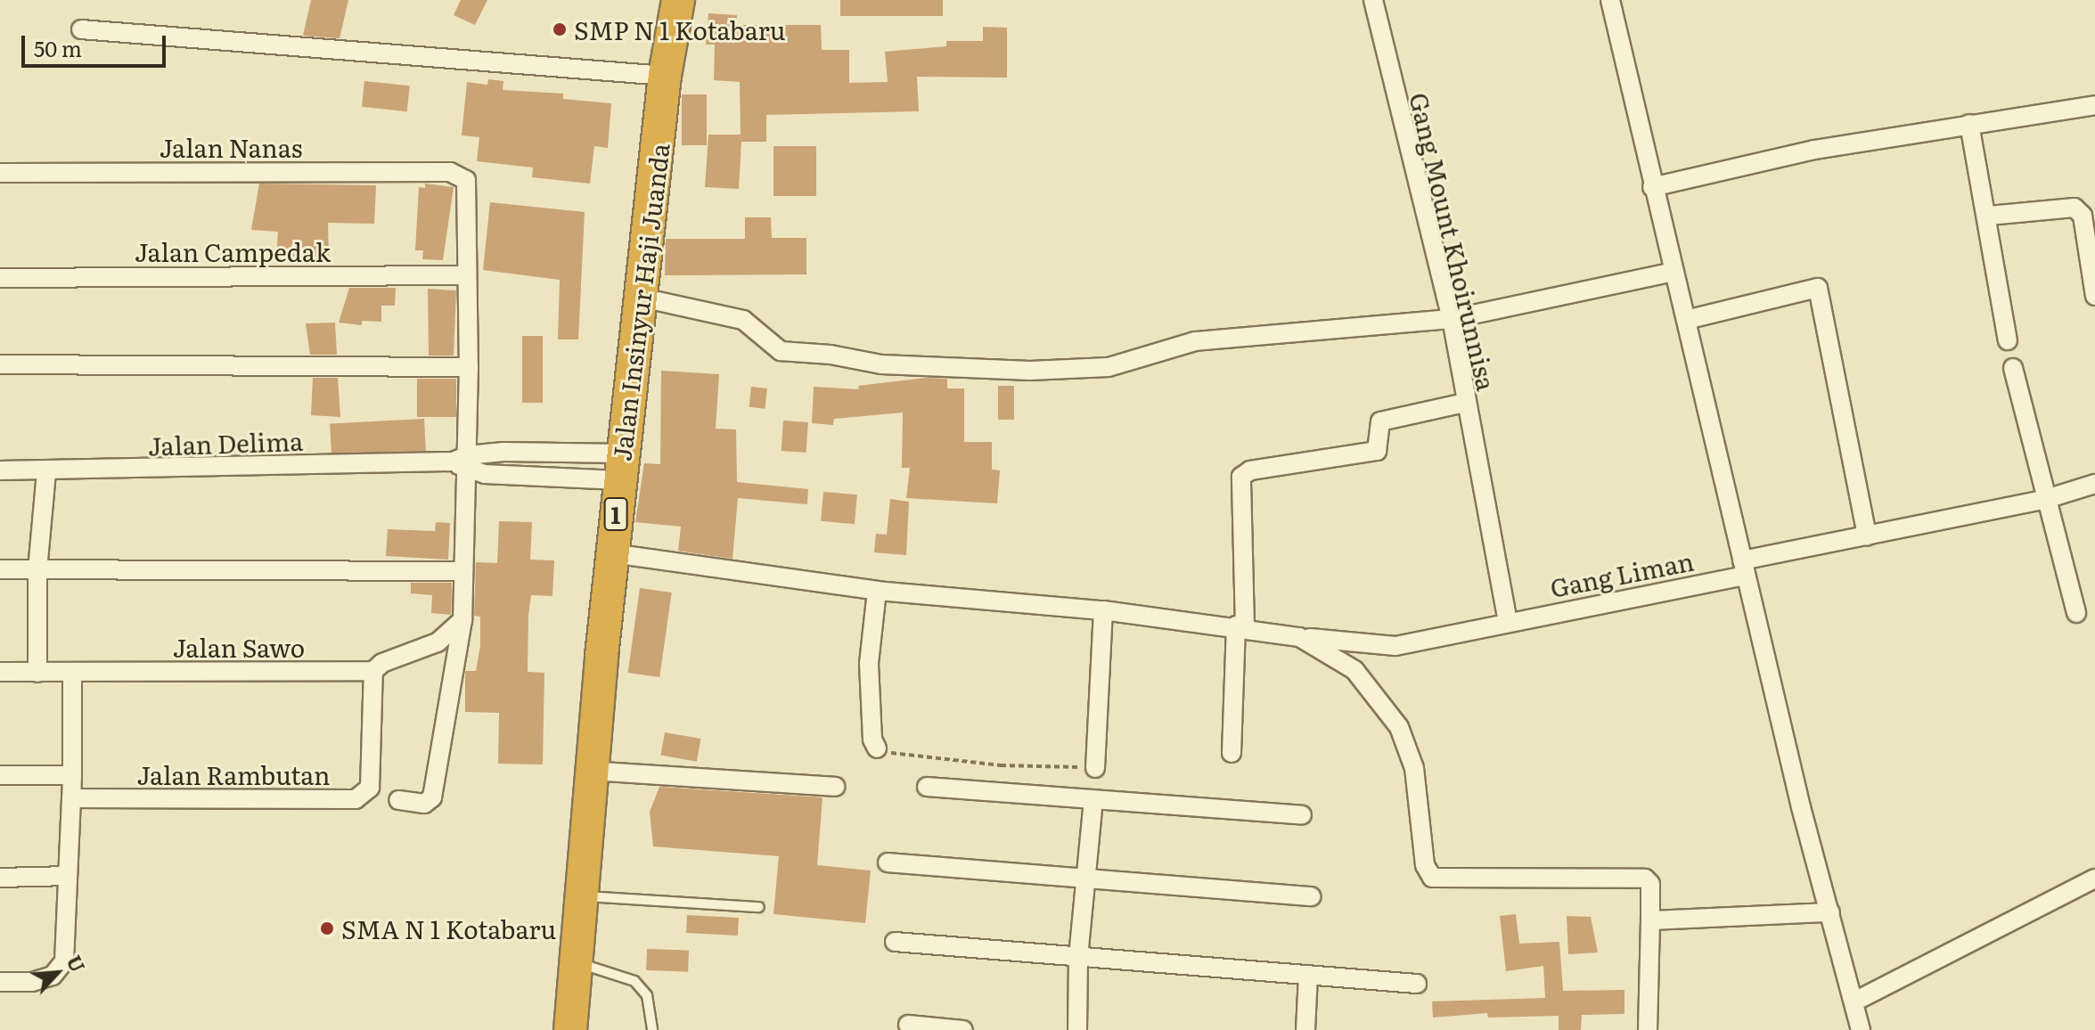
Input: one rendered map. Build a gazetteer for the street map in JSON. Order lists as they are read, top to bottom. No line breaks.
{"streets":{"highway":["Jalan Insinyur Haji Juanda","1"],"street":["Jalan Nanas","Gang Mount Khoirunnisa","Jalan Campedak","Jalan Delima","Gang Liman","Jalan Sawo","Jalan Rambutan"]},"crossings":[["Jalan Nanas","Jalan Campedak"],["Gang Mount Khoirunnisa","Gang Liman"],["Jalan Insinyur Haji Juanda","Jalan Delima"],["Jalan Insinyur Haji Juanda","Gang Liman"],["Jalan Sawo","Jalan Rambutan"]],"places":["SMP N 1 Kotabaru","SMA N 1 Kotabaru"],"scale_bar":"50 m","north":"top right"}
